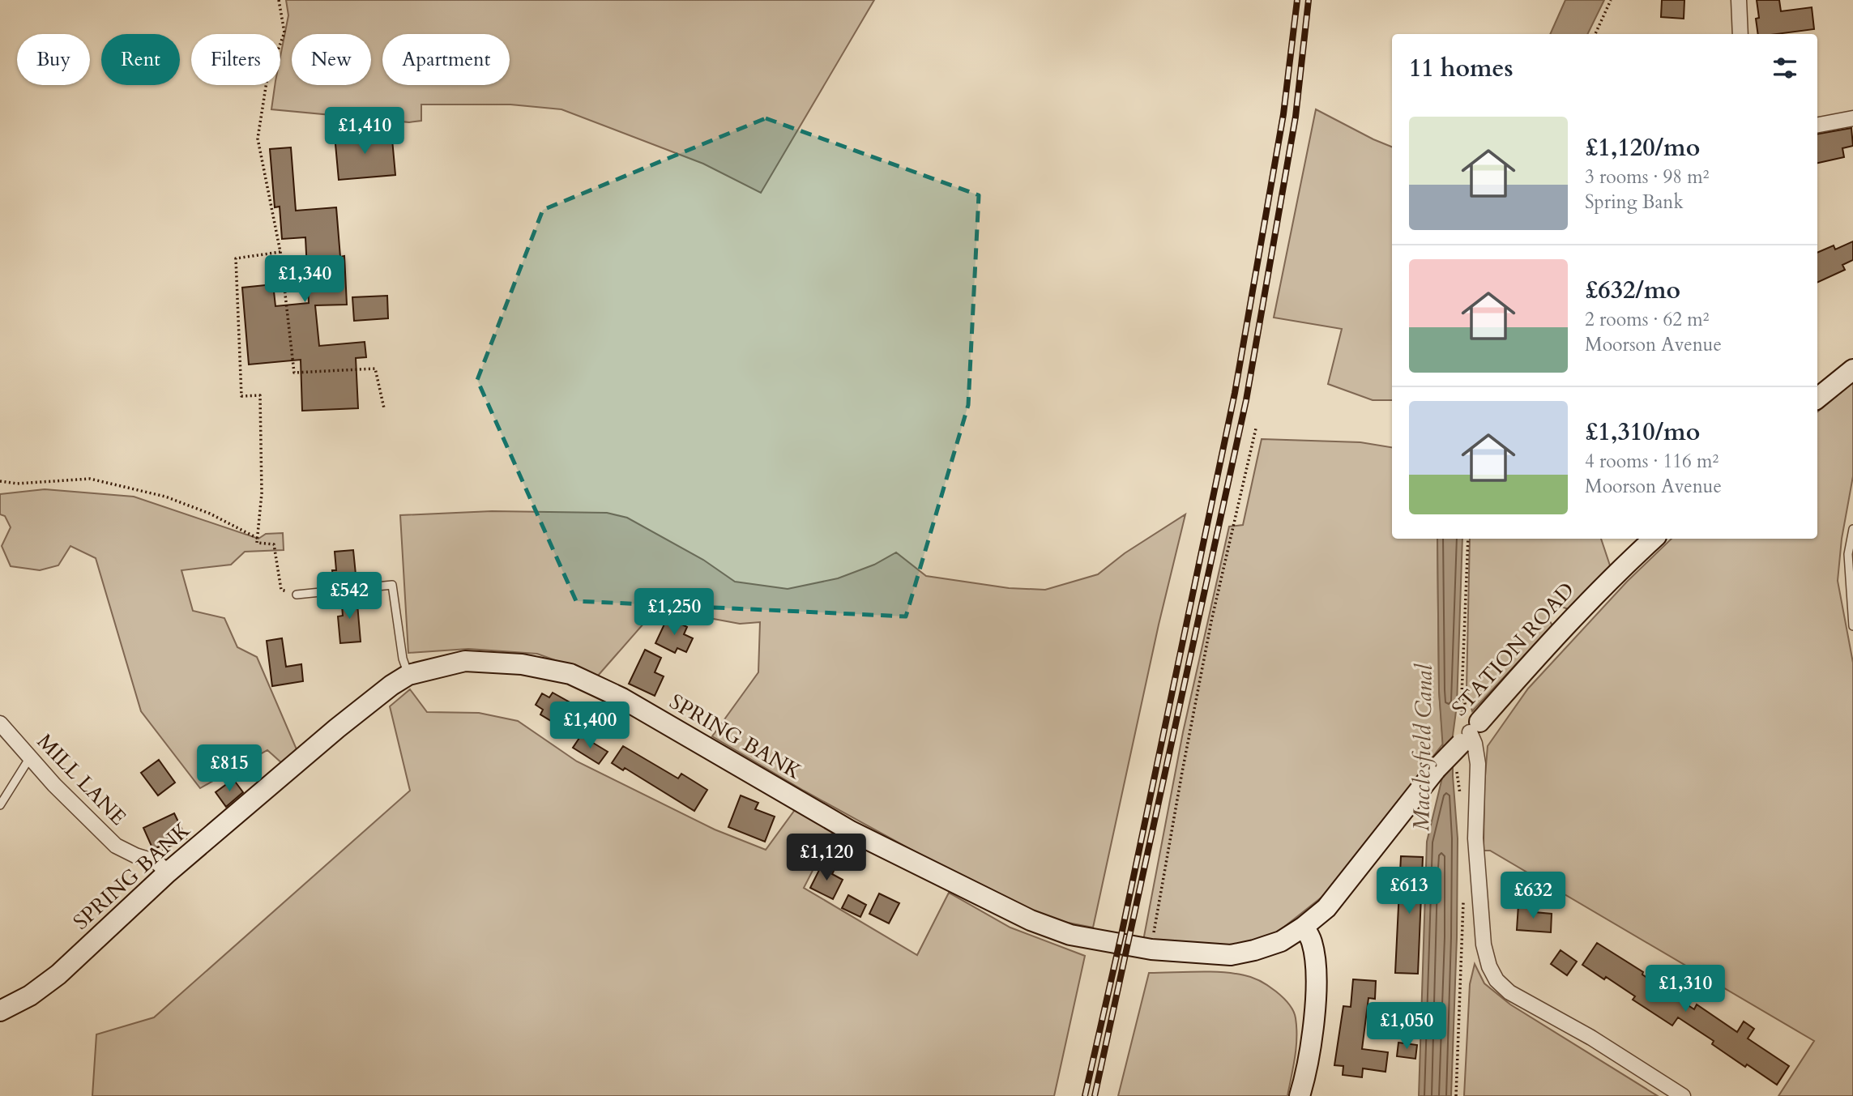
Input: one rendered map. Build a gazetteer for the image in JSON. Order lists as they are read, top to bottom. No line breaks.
{"streets":{"street":["STATION ROAD","SPRING BANK","MILL LANE"]},"crossings":[["STATION ROAD","SPRING BANK"],["SPRING BANK","MILL LANE"]],"water":["Macclesfield Canal"],"page":{"chip":["Buy","Rent","Filters","New","Apartment"],"heading":"11 homes","list":[{"name":"£1,120/mo","note":"3 rooms · 98 m² · Spring Bank"},{"name":"£632/mo","note":"2 rooms · 62 m² · Moorson Avenue"},{"name":"£1,310/mo","note":"4 rooms · 116 m² · Moorson Avenue"}],"price":["£1,410","£1,340","£542","£1,250","£1,400","£815","£1,120","£613","£632","£1,310","£1,050"]}}
